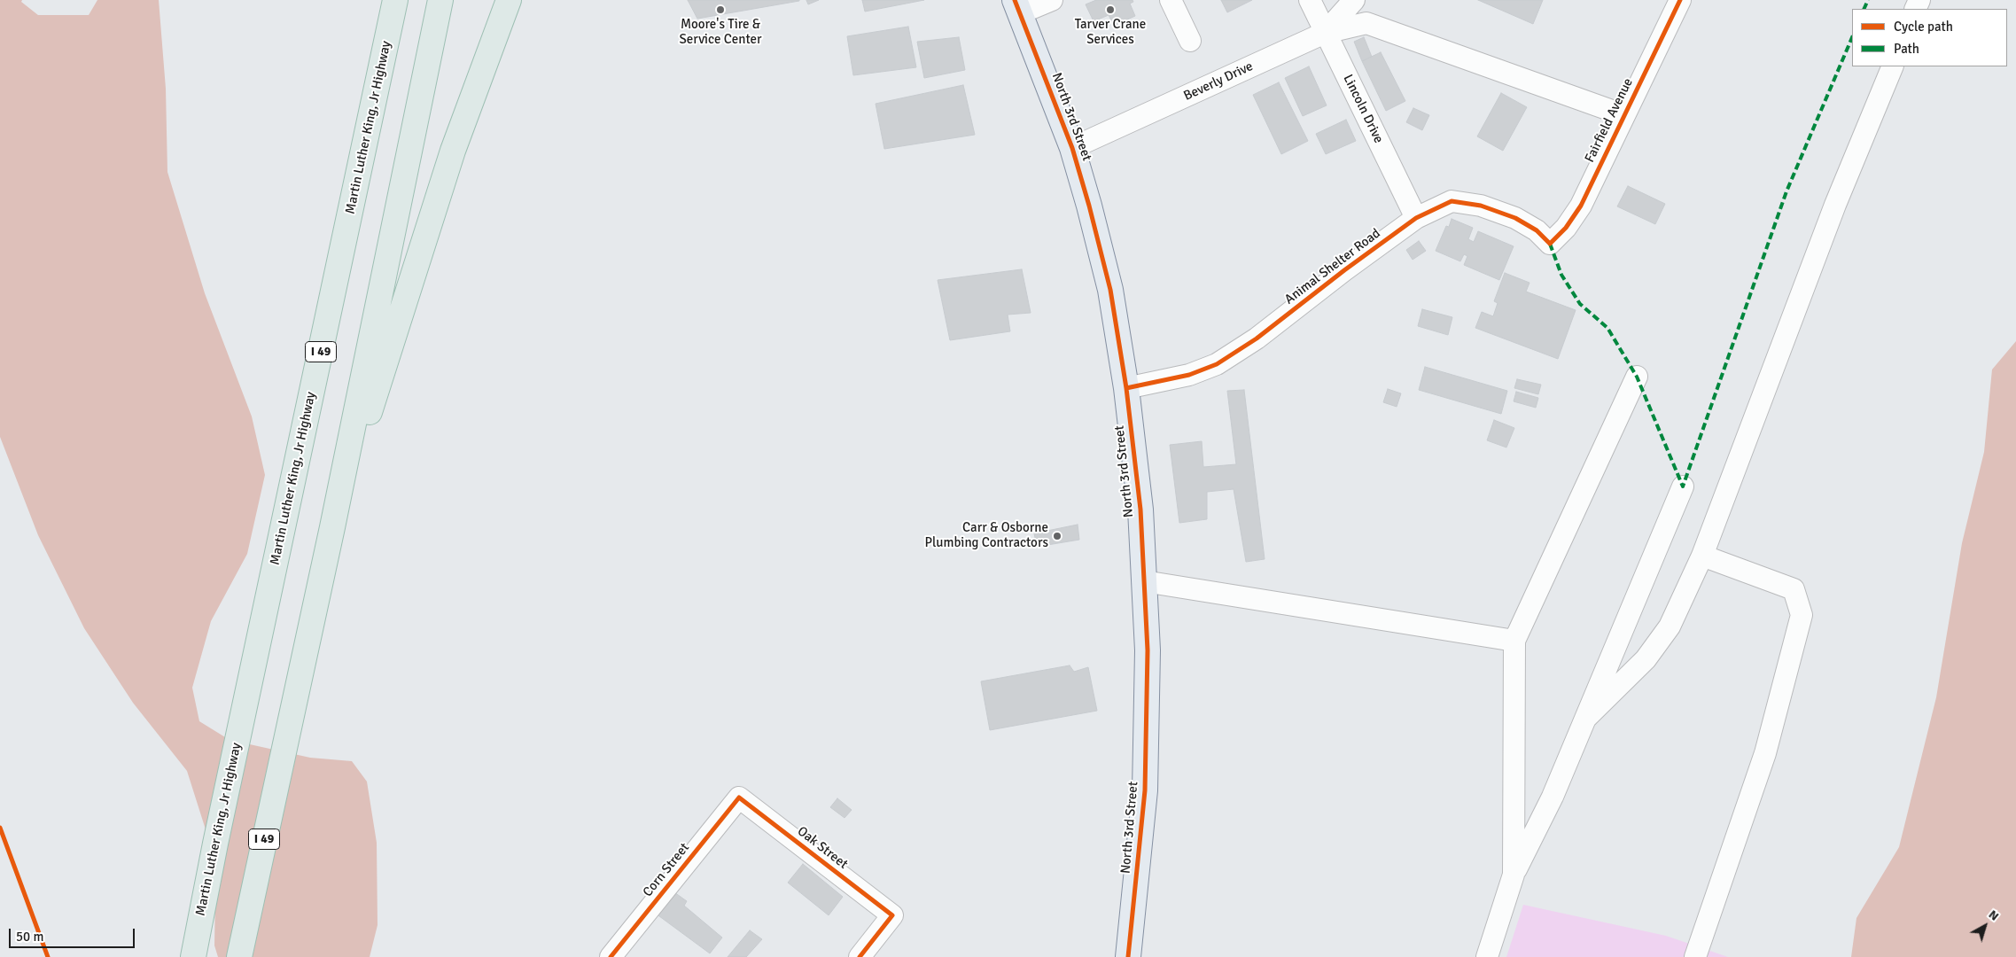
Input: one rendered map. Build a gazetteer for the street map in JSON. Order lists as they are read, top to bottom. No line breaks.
{"streets":{"highway":["Martin Luther King, Jr Highway","I 49"],"main road":["North 3rd Street"],"street":["Beverly Drive","Lincoln Drive","Fairfield Avenue","Animal Shelter Road","Oak Street","Corn Street"]},"crossings":[["Beverly Drive","Lincoln Drive"],["Beverly Drive","North 3rd Street"],["Lincoln Drive","Animal Shelter Road"],["North 3rd Street","Animal Shelter Road"],["Fairfield Avenue","Animal Shelter Road"],["Oak Street","Corn Street"]],"places":["Moore's Tire & Service Center","Tarver Crane Services","Carr & Osborne Plumbing Contractors"],"legend":["Cycle path","Path"],"scale_bar":"50 m","north":"top right"}
